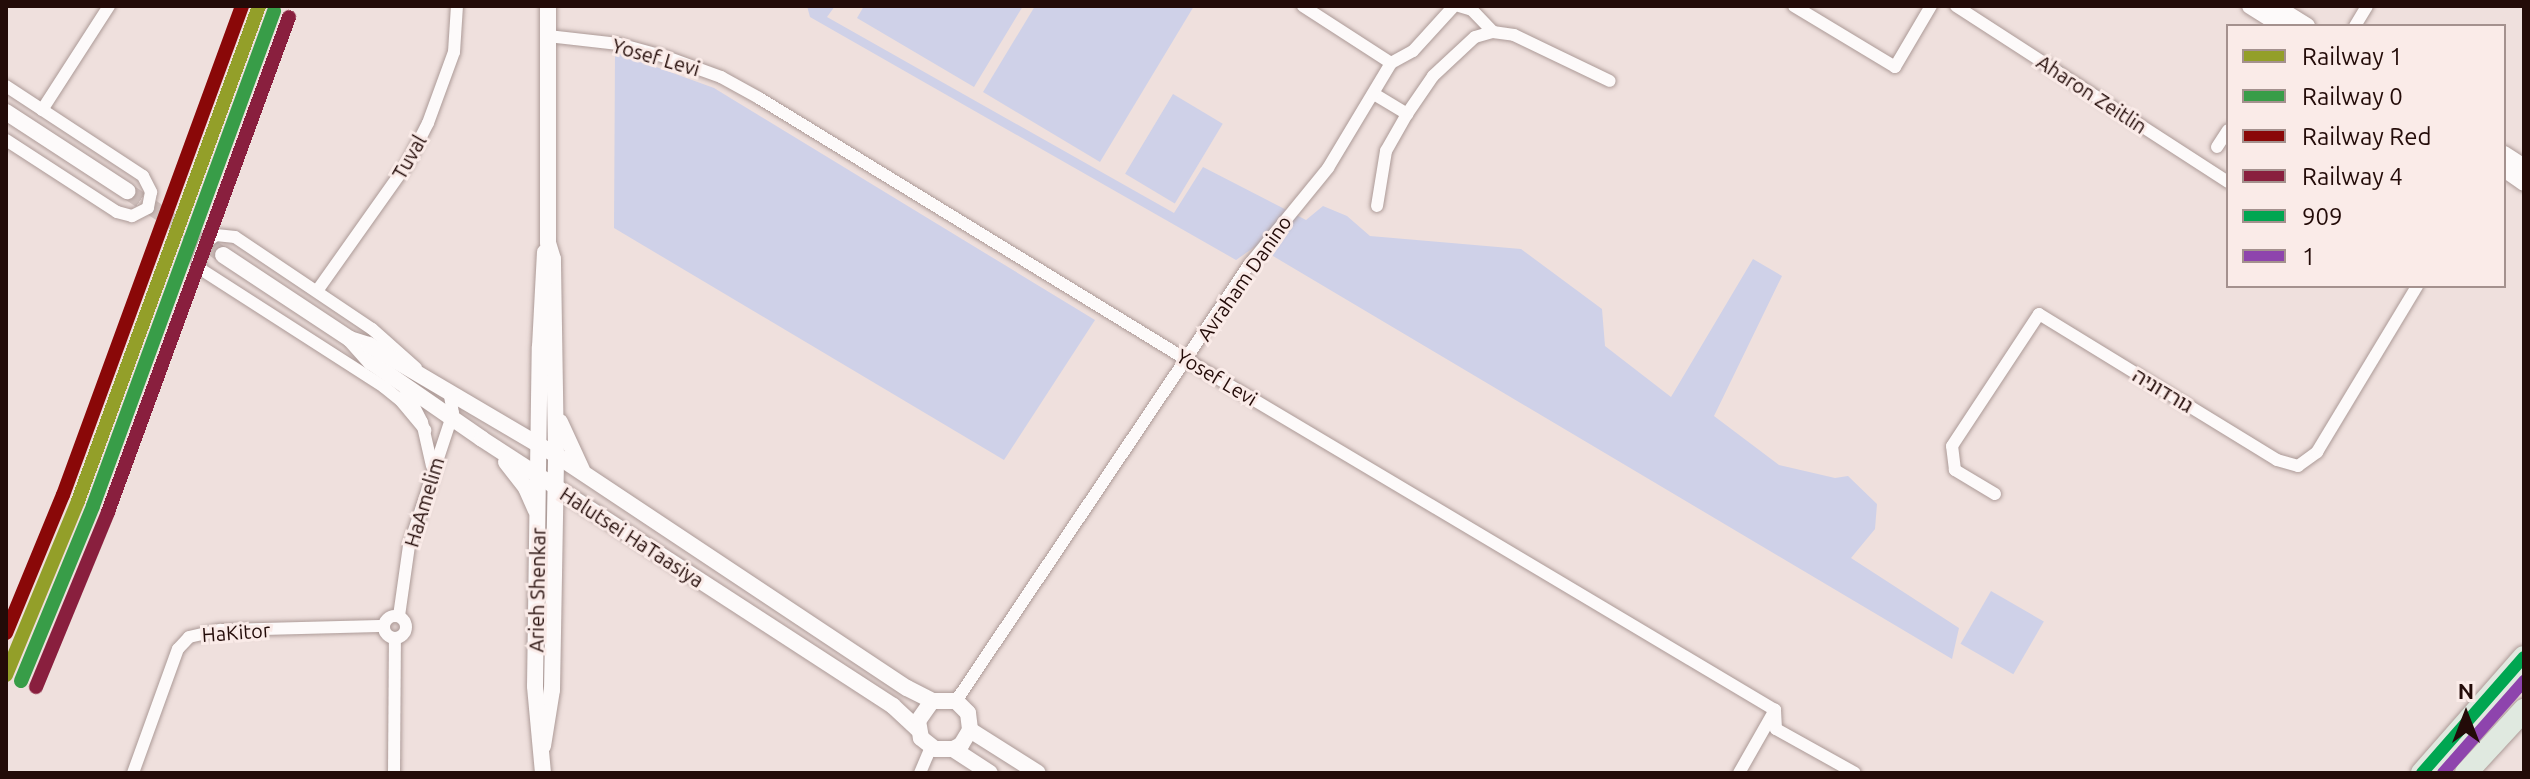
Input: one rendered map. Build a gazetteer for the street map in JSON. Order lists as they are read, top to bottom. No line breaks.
{"streets":{"street":["Yosef Levi","Aharon Zeitlin","Tuval","Avraham Danino","גורדוניה","HaAmelim","Halutsei HaTaasiya","Arieh Shenkar","HaKitor"]},"crossings":[["Yosef Levi","Avraham Danino"],["Yosef Levi","Arieh Shenkar"],["Avraham Danino","Halutsei HaTaasiya"],["HaAmelim","Halutsei HaTaasiya"],["HaAmelim","HaKitor"],["Halutsei HaTaasiya","Arieh Shenkar"]],"lines":["rail line 1","rail line Red","rail line 0","rail line 4","transit line 909","transit line 1"],"legend":["Railway 1","Railway 0","Railway Red","Railway 4","909","1"],"north":"top"}
